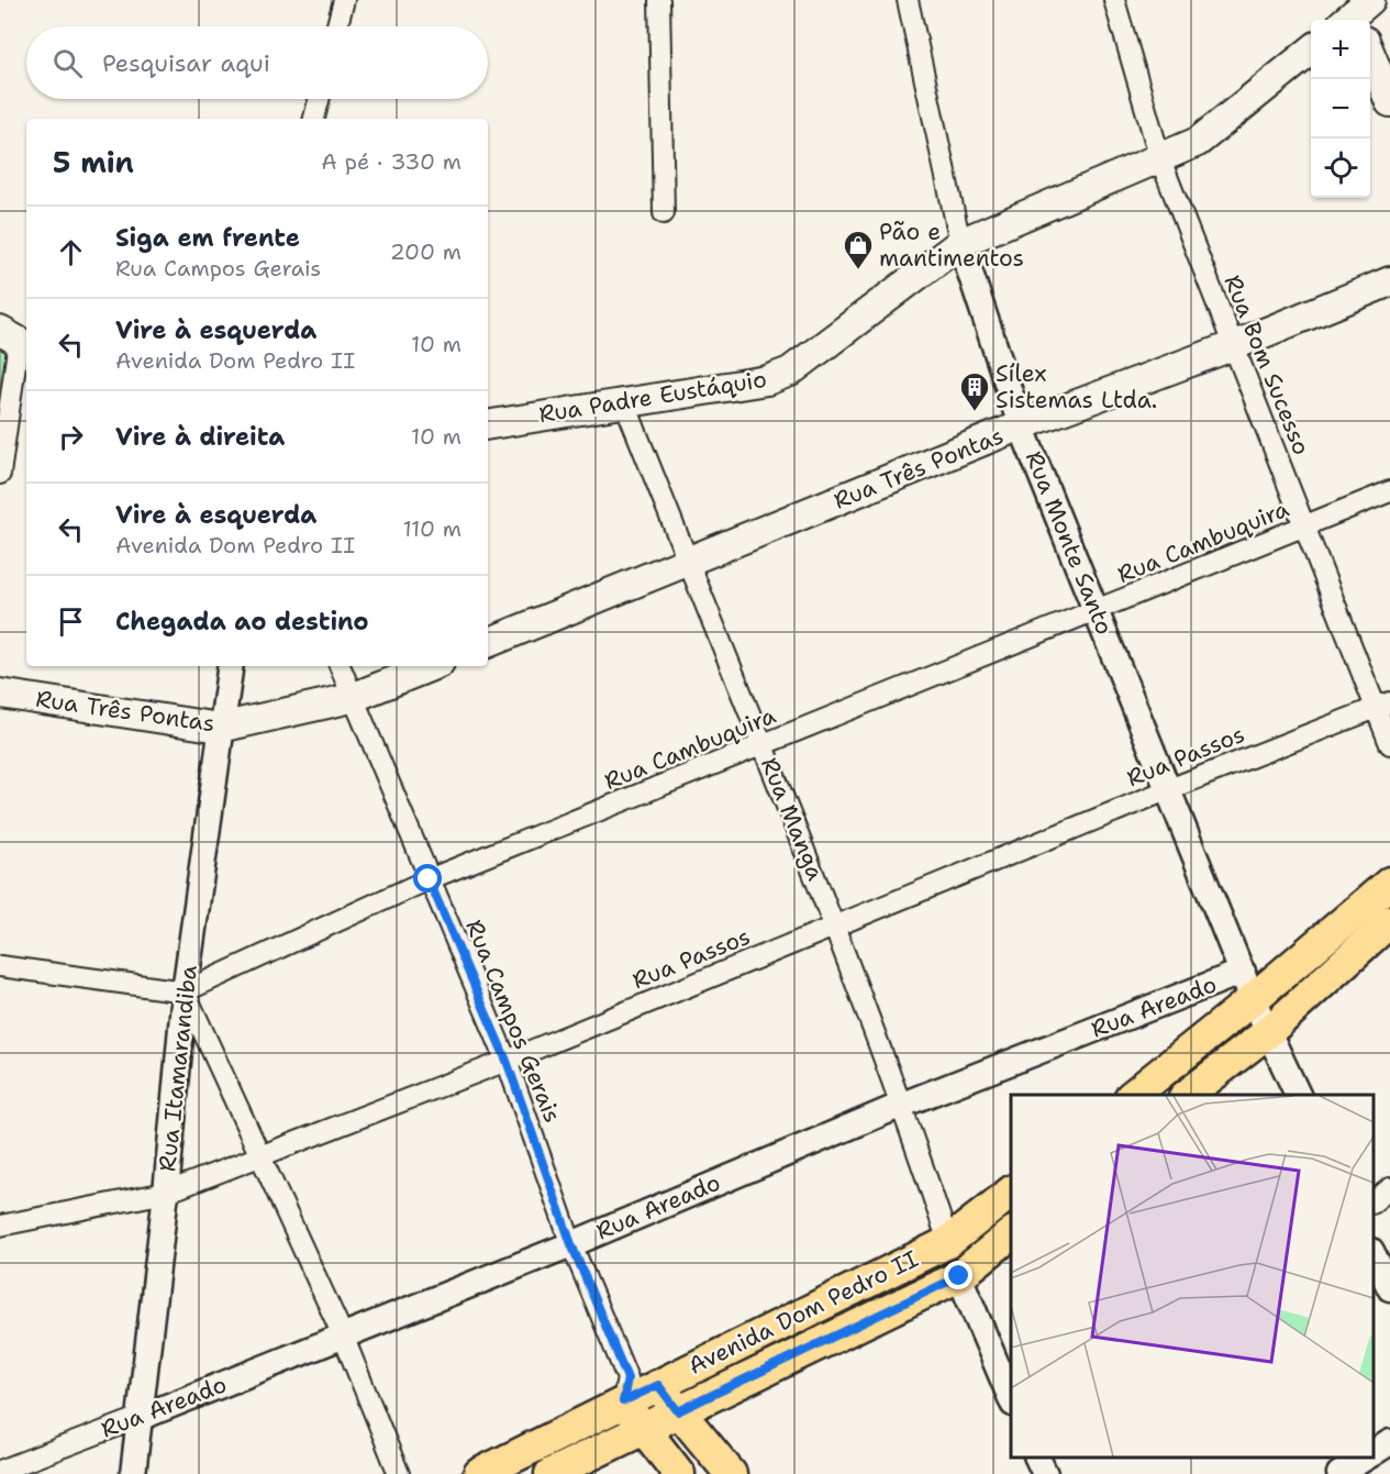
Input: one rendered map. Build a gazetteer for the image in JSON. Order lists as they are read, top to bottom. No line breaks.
{"streets":{"main road":["Rua Padre Eustáquio","Rua Três Pontas","Avenida Dom Pedro II"],"street":["Rua Bom Sucesso","Rua Cambuquira","Rua Monte Santo","Rua Passos","Rua Manga","Rua Areado","Rua Campos Gerais","Rua Itamarandiba"]},"crossings":[["Rua Bom Sucesso","Rua Padre Eustáquio"],["Rua Bom Sucesso","Rua Três Pontas"],["Rua Bom Sucesso","Rua Cambuquira"],["Rua Bom Sucesso","Rua Passos"],["Rua Padre Eustáquio","Rua Monte Santo"],["Rua Padre Eustáquio","Rua Manga"],["Rua Três Pontas","Rua Monte Santo"],["Rua Três Pontas","Rua Manga"],["Rua Três Pontas","Rua Campos Gerais"],["Rua Três Pontas","Rua Itamarandiba"],["Rua Cambuquira","Rua Monte Santo"],["Rua Cambuquira","Rua Manga"],["Rua Cambuquira","Rua Campos Gerais"],["Rua Cambuquira","Rua Itamarandiba"],["Rua Monte Santo","Rua Passos"],["Rua Monte Santo","Rua Areado"],["Rua Passos","Rua Manga"],["Rua Passos","Rua Campos Gerais"],["Rua Passos","Rua Itamarandiba"],["Rua Manga","Rua Areado"],["Rua Manga","Avenida Dom Pedro II"],["Rua Areado","Rua Campos Gerais"],["Rua Areado","Rua Itamarandiba"],["Rua Campos Gerais","Avenida Dom Pedro II"]],"places":{"shop":["Pão e mantimentos"],"building":["Sílex Sistemas Ltda."]},"page":{"map_buttons":["+","−"],"search":"Pesquisar aqui","heading":["5 min","A pé · 330 m"],"list":[["Siga em frente","Rua Campos Gerais","200 m"],["Vire à esquerda","Avenida Dom Pedro II","10 m"],["Vire à direita","10 m"],["Vire à esquerda","Avenida Dom Pedro II","110 m"],"Chegada ao destino"]}}
